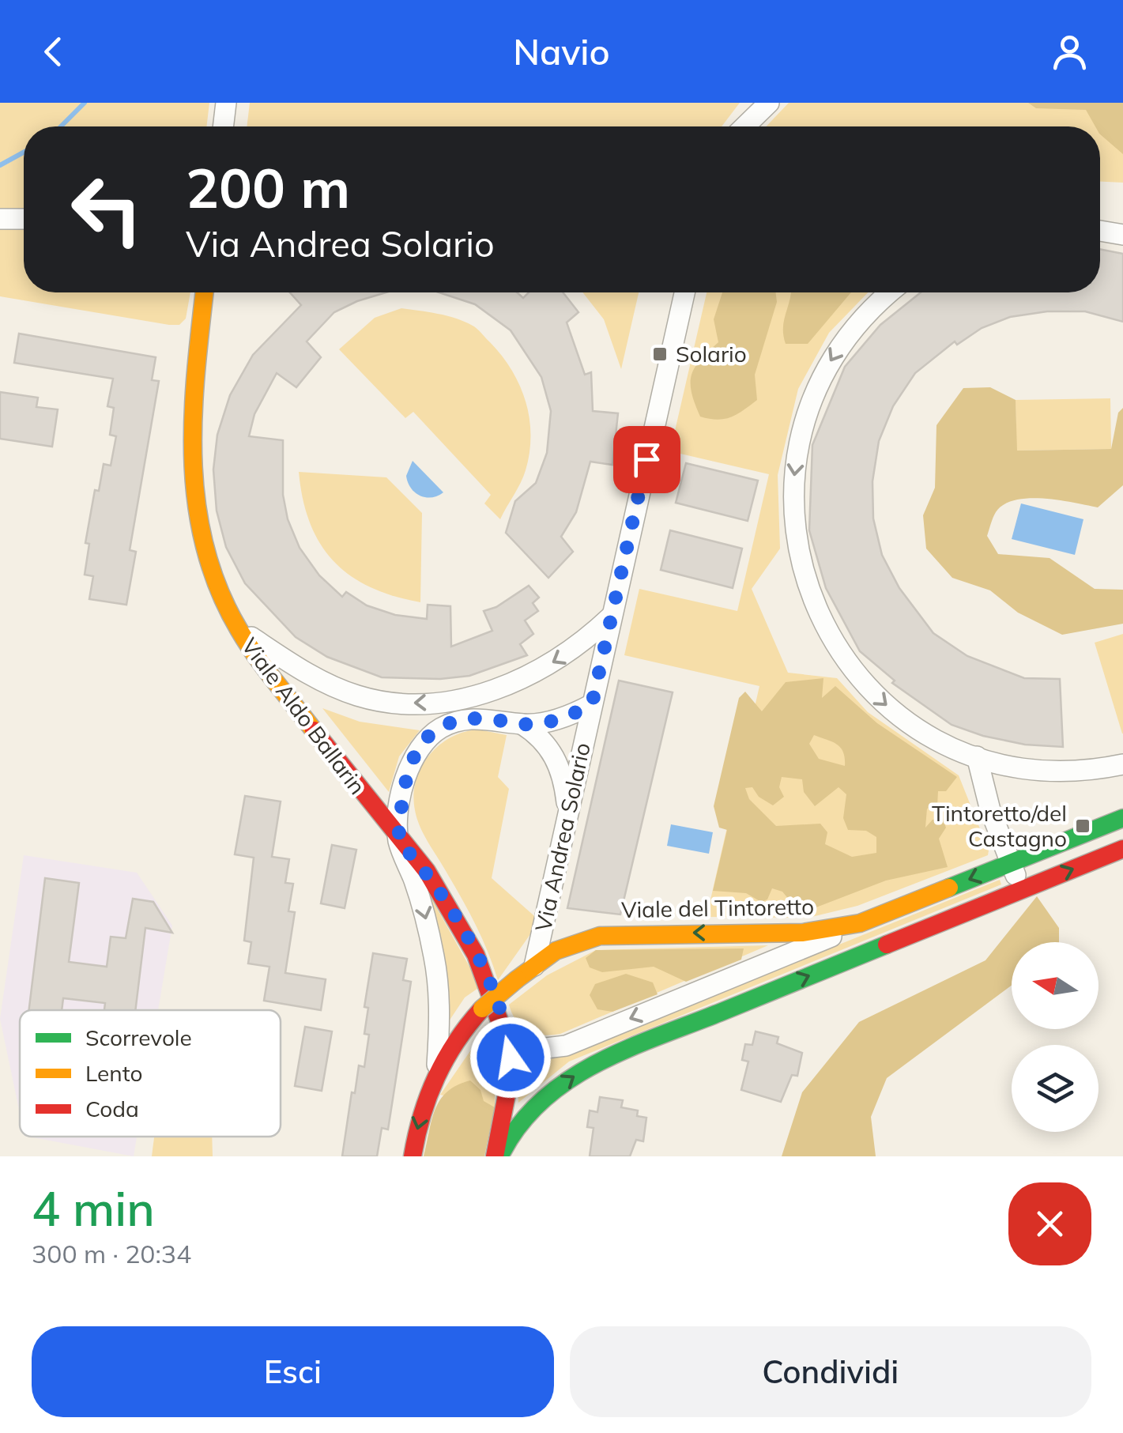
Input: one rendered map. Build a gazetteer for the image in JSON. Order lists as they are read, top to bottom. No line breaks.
{"streets":{"main road":["Viale Aldo Ballarin","Viale del Tintoretto"],"street":["Via Andrea Solario"]},"crossings":[["Viale Aldo Ballarin","Via Andrea Solario"],["Viale Aldo Ballarin","Viale del Tintoretto"],["Via Andrea Solario","Viale del Tintoretto"]],"places":{"transit":["Solario","Tintoretto/del Castagno"]},"legend":["Scorrevole","Lento","Coda"],"north":"left","page":{"header":"Navio","turn":["200 m","Via Andrea Solario"],"heading":["4 min","300 m · 20:34"],"buttons":["Esci","Condividi"]}}
